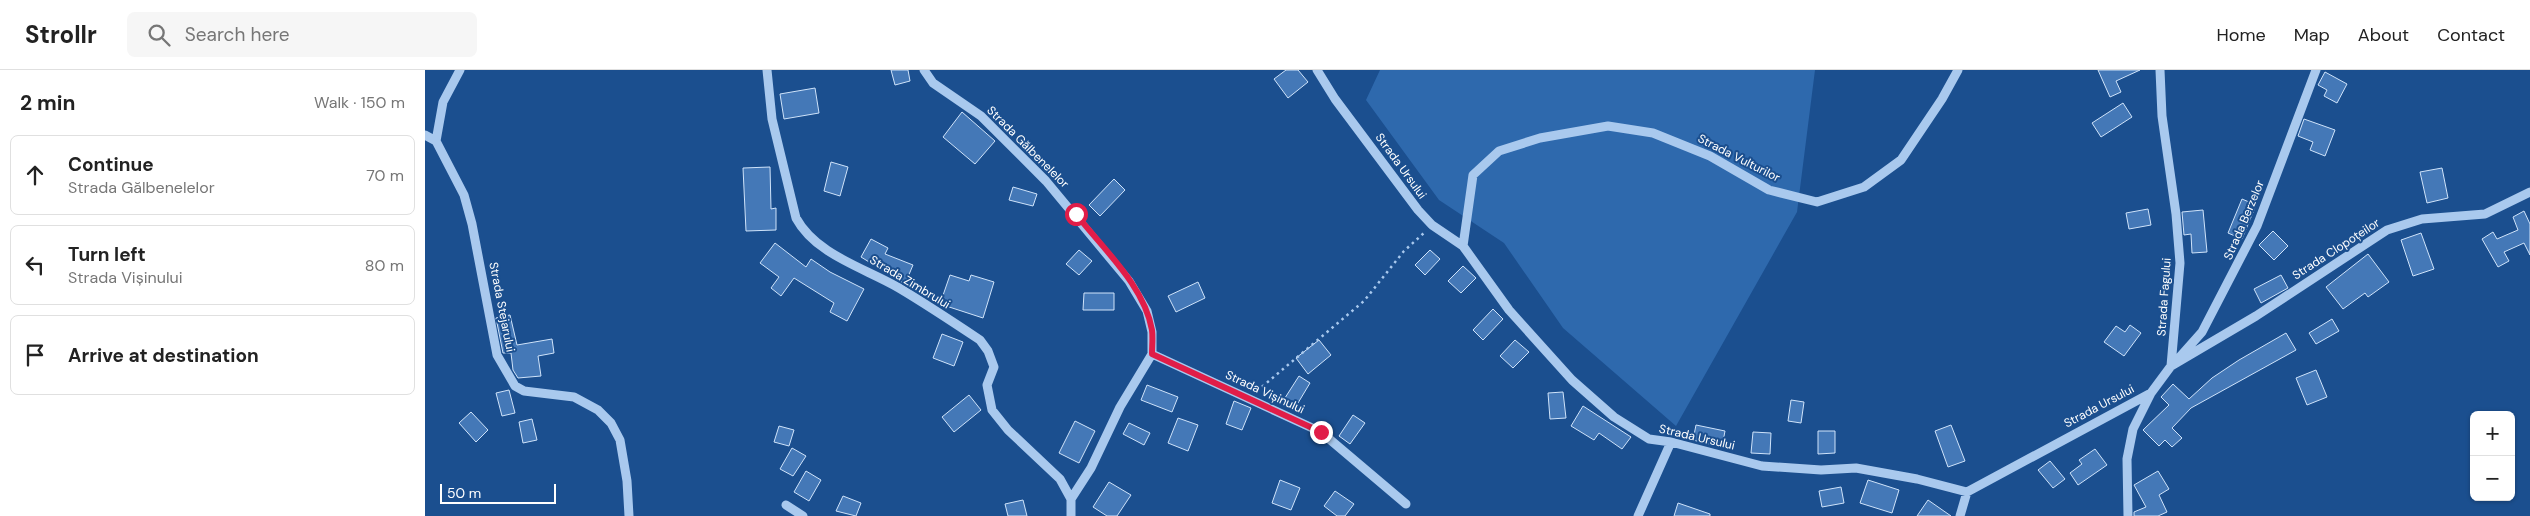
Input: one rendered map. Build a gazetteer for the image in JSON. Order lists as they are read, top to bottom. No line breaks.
{"streets":{"street":["Strada Gălbenelelor","Strada Vulturilor","Strada Ursului","Strada Berzelor","Strada Clopoțeilor","Strada Zimbrului","Strada Fagului","Strada Stejarului","Strada Vișinului"]},"crossings":[["Strada Gălbenelelor","Strada Vișinului"],["Strada Vulturilor","Strada Ursului"],["Strada Berzelor","Strada Clopoțeilor"],["Strada Berzelor","Strada Fagului"],["Strada Clopoțeilor","Strada Fagului"]],"scale_bar":"50 m","page":{"header":"Strollr","search":"Search here","nav":["Home","Map","About","Contact"],"heading":["2 min","Walk · 150 m"],"list":[["Continue","Strada Gălbenelelor","70 m"],["Turn left","Strada Vișinului","80 m"],"Arrive at destination"],"map_buttons":["+","−"],"scale":"50 m"}}
